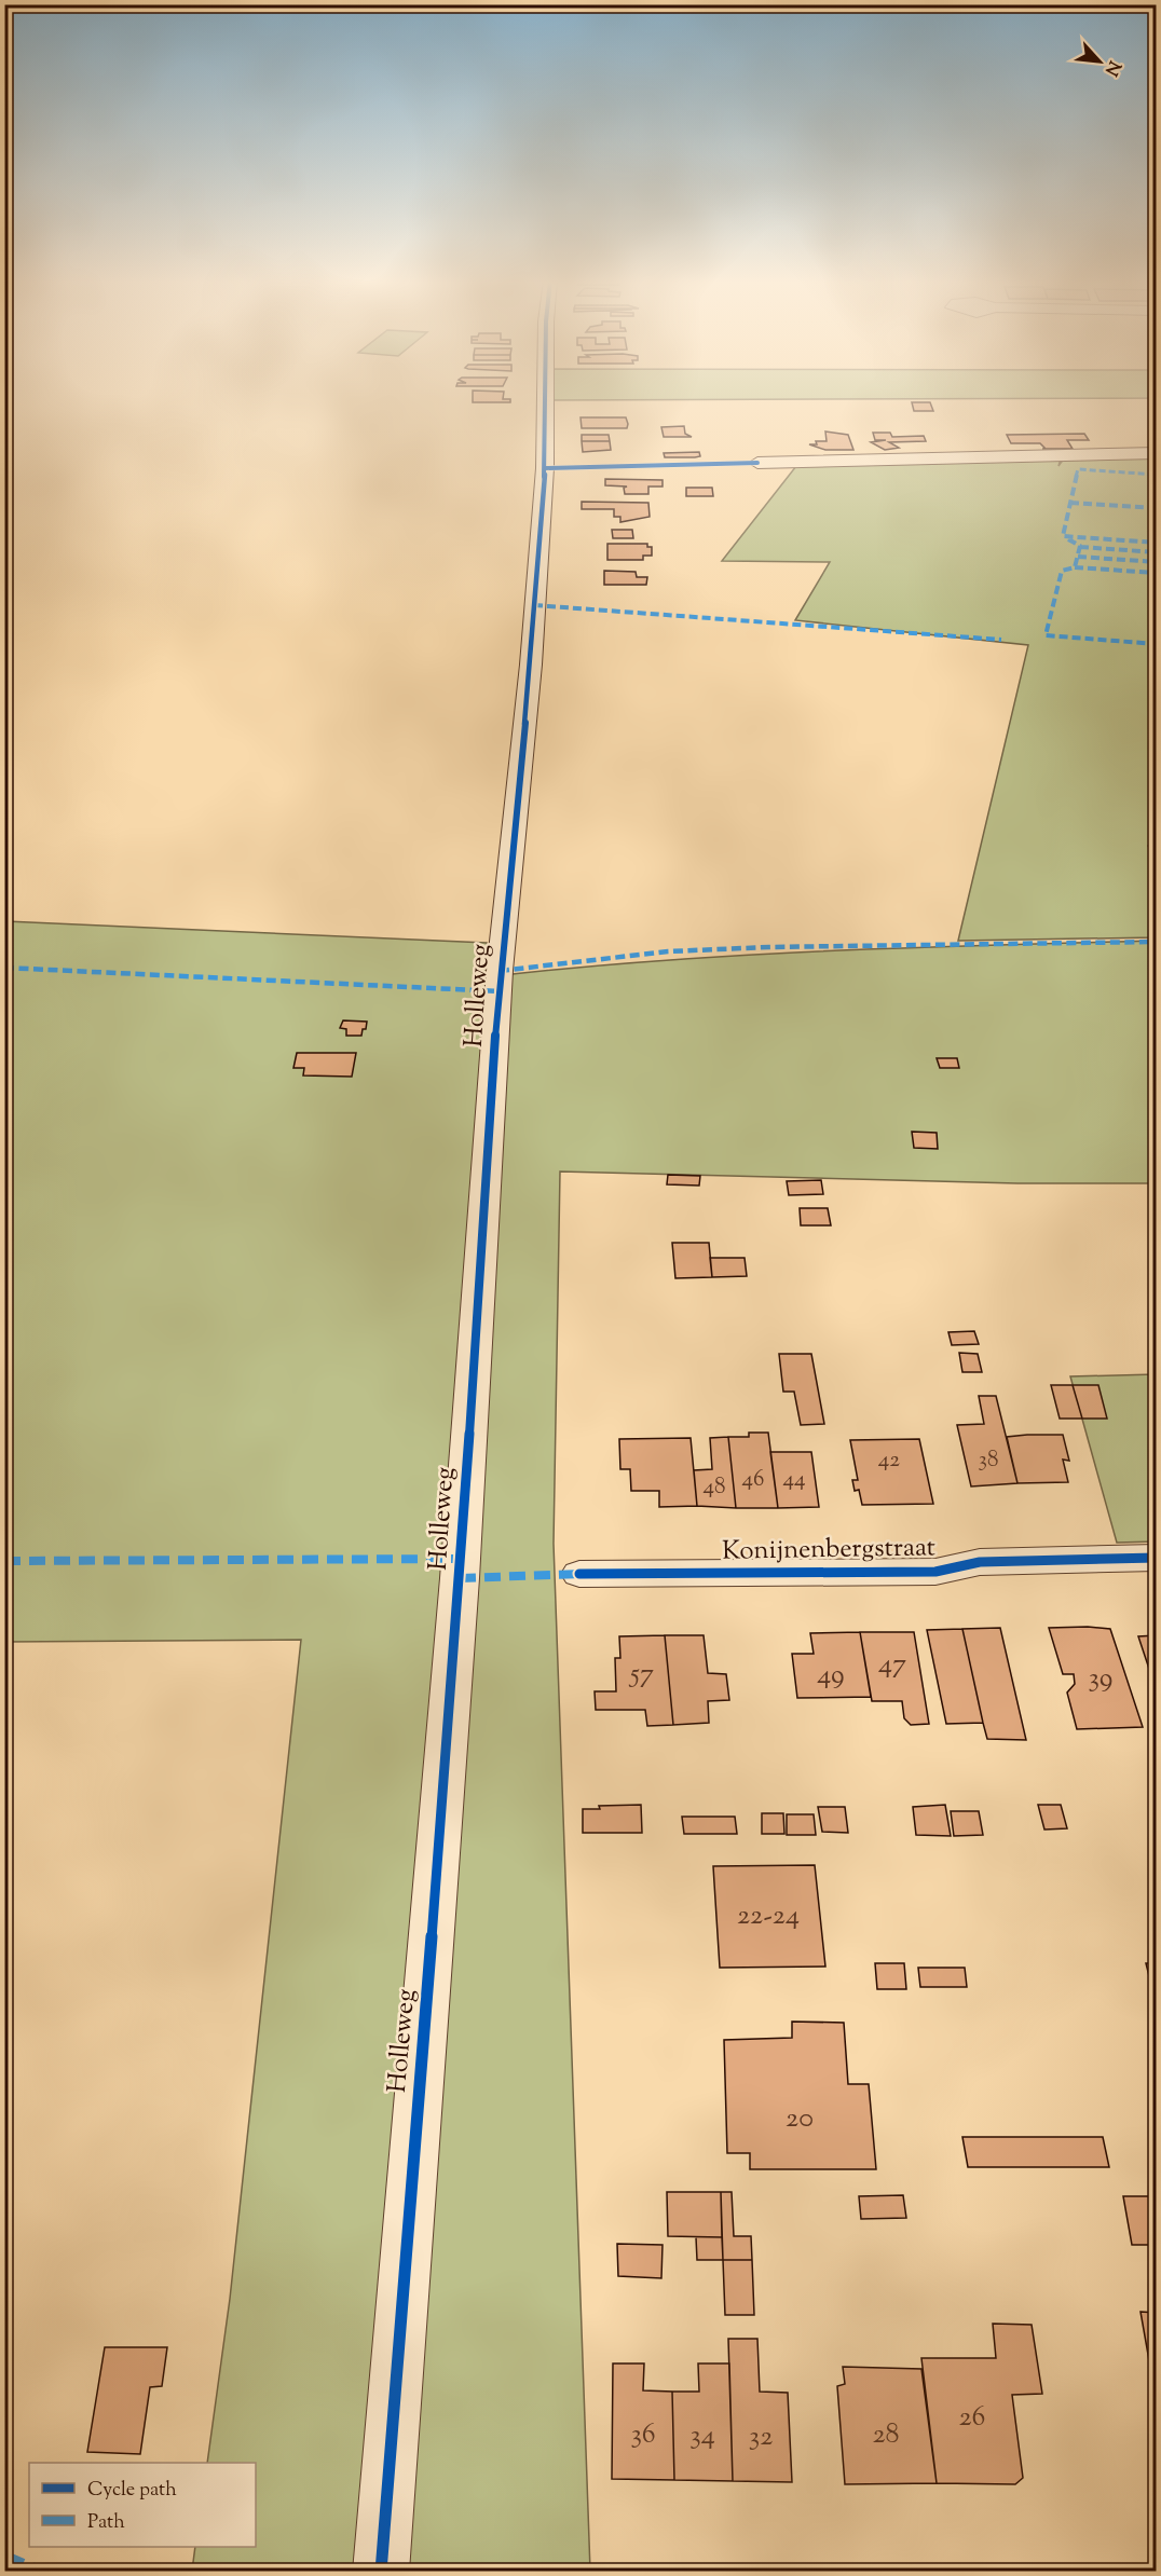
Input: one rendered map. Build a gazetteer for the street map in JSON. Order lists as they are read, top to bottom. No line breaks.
{"streets":{"street":["Holleweg","Konijnenbergstraat"]},"house_numbers":["42","38","46","44","48","47","57","49","39","22-24","20","26","36","28","34","32"],"legend":["Cycle path","Path"],"north":"bottom right"}
